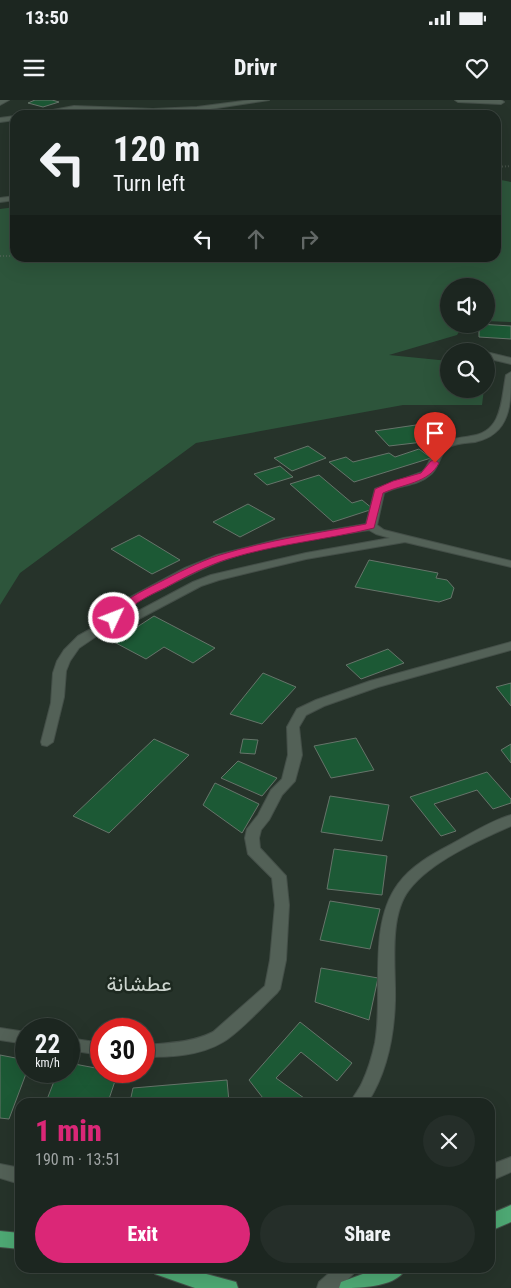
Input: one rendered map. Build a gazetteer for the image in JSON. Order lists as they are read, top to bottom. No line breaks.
{"districts":["عطشانة"],"page":{"status":"13:50","header":"Drivr","turn":["120 m","Turn left"],"speed":"22 km/h","limit":"30","heading":["1 min","190 m · 13:51"],"buttons":["Exit","Share"]}}
